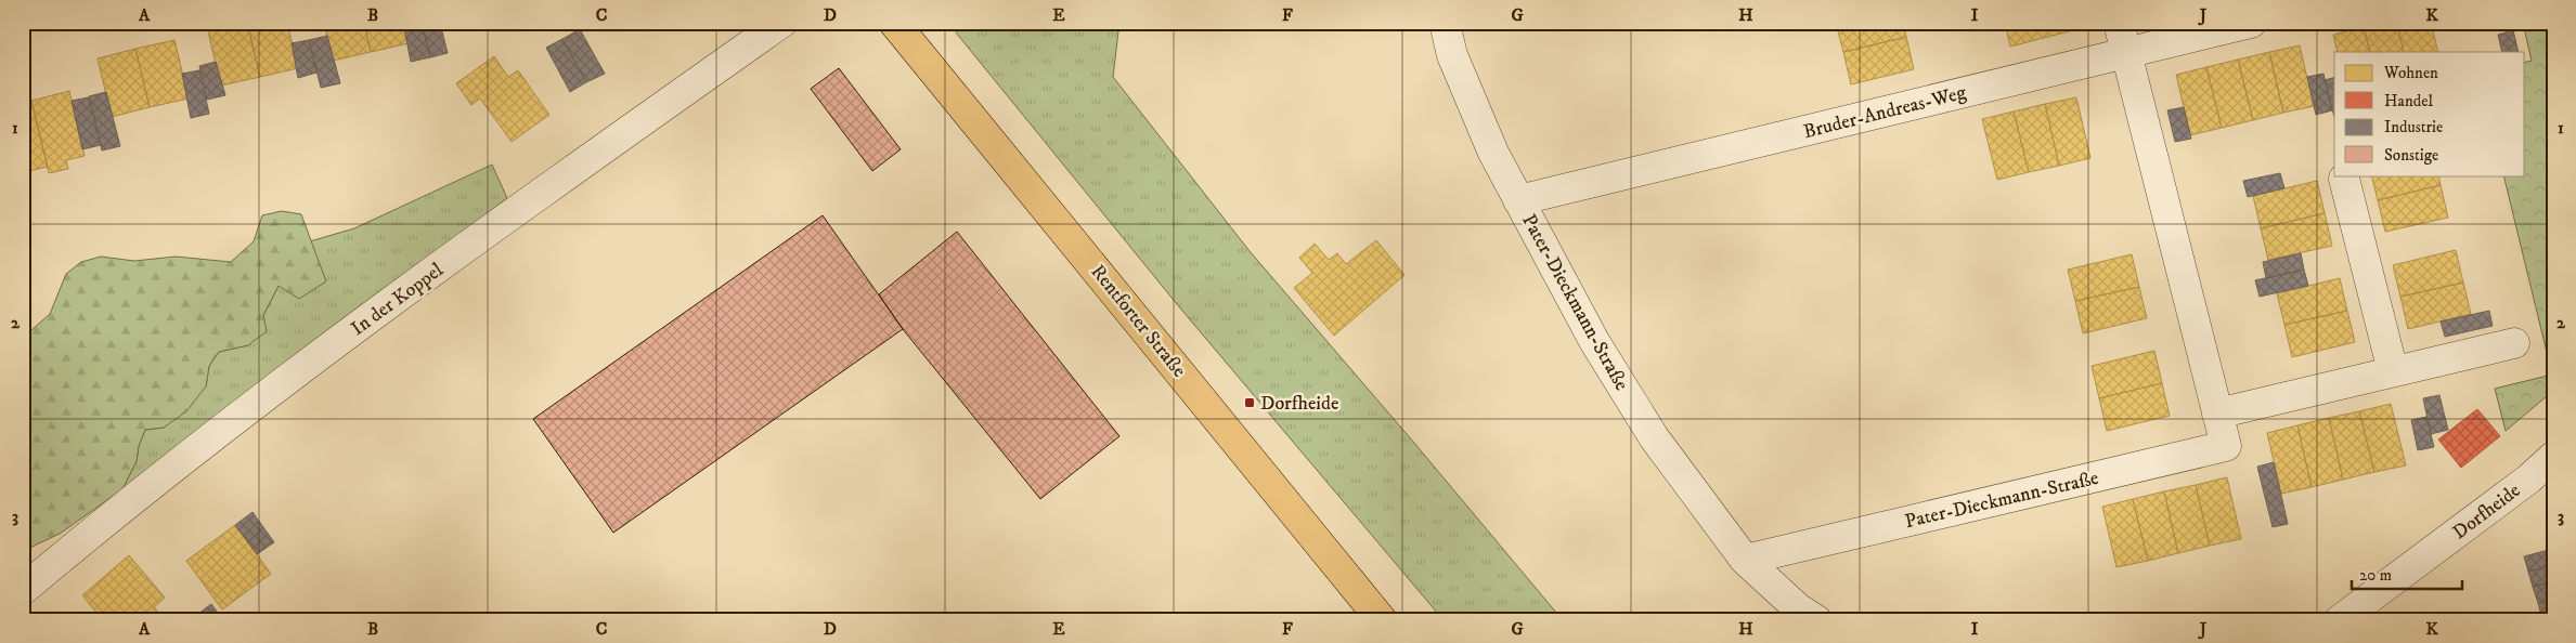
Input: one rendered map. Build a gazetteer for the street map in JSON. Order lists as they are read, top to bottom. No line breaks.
{"streets":{"main road":["Rentforter Straße"],"street":["Bruder-Andreas-Weg","In der Koppel","Pater-Dieckmann-Straße","Dorfheide"]},"crossings":[["Bruder-Andreas-Weg","Pater-Dieckmann-Straße"]],"places":{"transit":["Dorfheide"]},"legend":["Wohnen","Handel","Industrie","Sonstige"],"scale_bar":"20 m","grid":{"columns":["A","B","C","D","E","F","G","H","I","J","K"],"rows":["1","2","3"]}}
